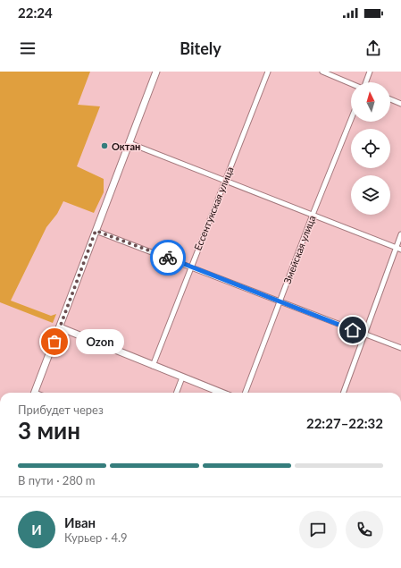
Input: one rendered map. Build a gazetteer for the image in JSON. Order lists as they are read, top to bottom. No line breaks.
{"streets":{"street":["Ессентукская улица","Змейская улица"]},"places":["Октан","Ozon"],"north":"top","page":{"status":"22:24","header":"Bitely","bubble":"Ozon","heading":["3 мин","Прибудет через","22:27–22:32"],"panel":["Иван","Курьер · 4.9"],"bar":"В пути · 280 m","round":"И"}}
